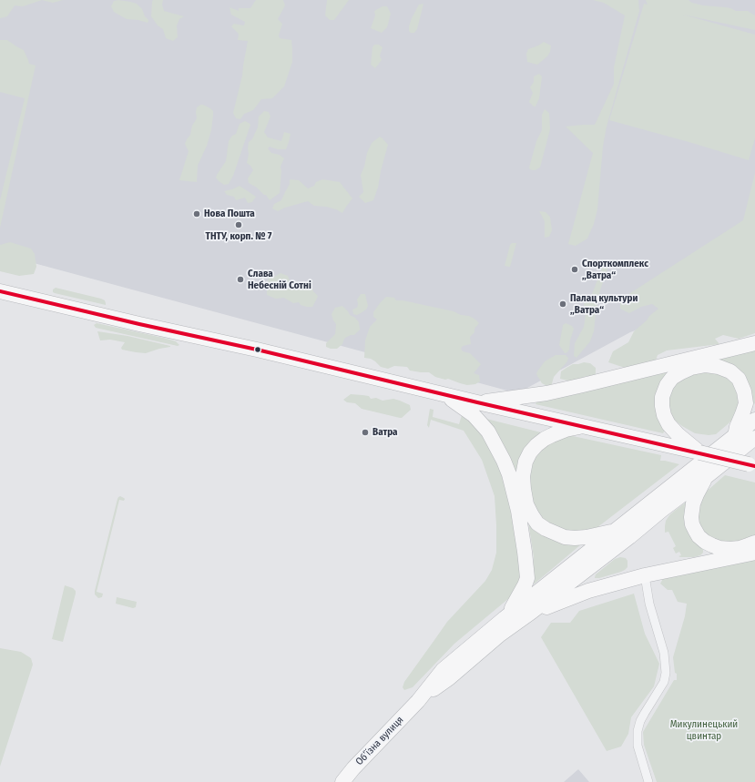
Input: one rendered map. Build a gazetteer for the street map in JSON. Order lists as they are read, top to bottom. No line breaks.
{"streets":{"highway":["Обʼїзна вулиця"]},"parks":["Микулинецький цвинтар"],"places":["Нова Пошта","ТНТУ, корп. № 7","Спорткомплекс „Ватра“","Слава Небесній Сотні","Палац культури „Ватра“","Ватра"]}
